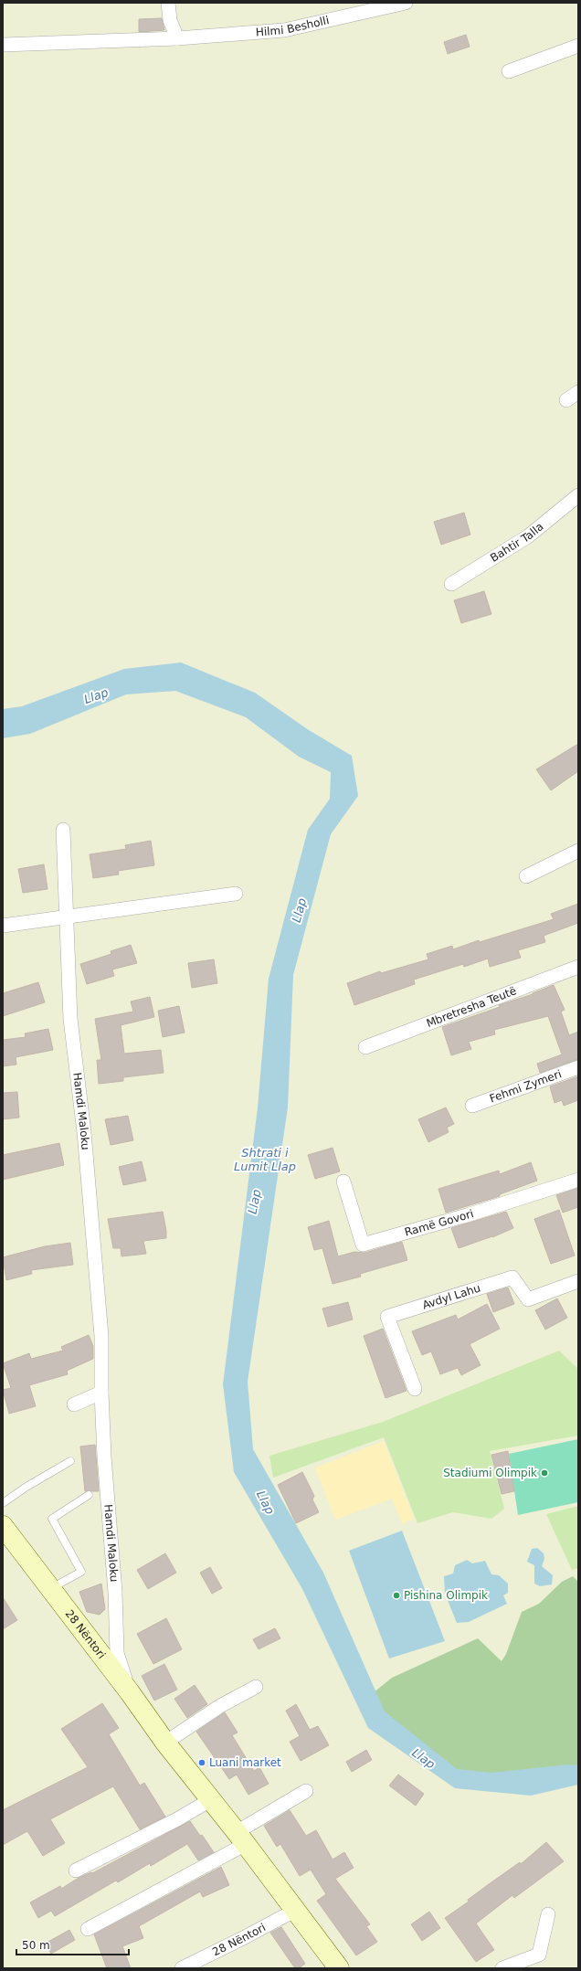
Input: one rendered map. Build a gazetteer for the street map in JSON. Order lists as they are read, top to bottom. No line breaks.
{"streets":{"main road":["28 Nëntori"],"street":["Hilmi Besholli","Bahtir Talla","Mbretresha Teutë","Fehmi Zymeri","Hamdi Maloku","Ramë Govori","Avdyl Lahu"]},"crossings":[["Hamdi Maloku","28 Nëntori"]],"water":["Llap","Shtrati i Lumit Llap"],"places":["Stadiumi Olimpik","Pishina Olimpik","Luani market"],"scale_bar":"50 m"}
